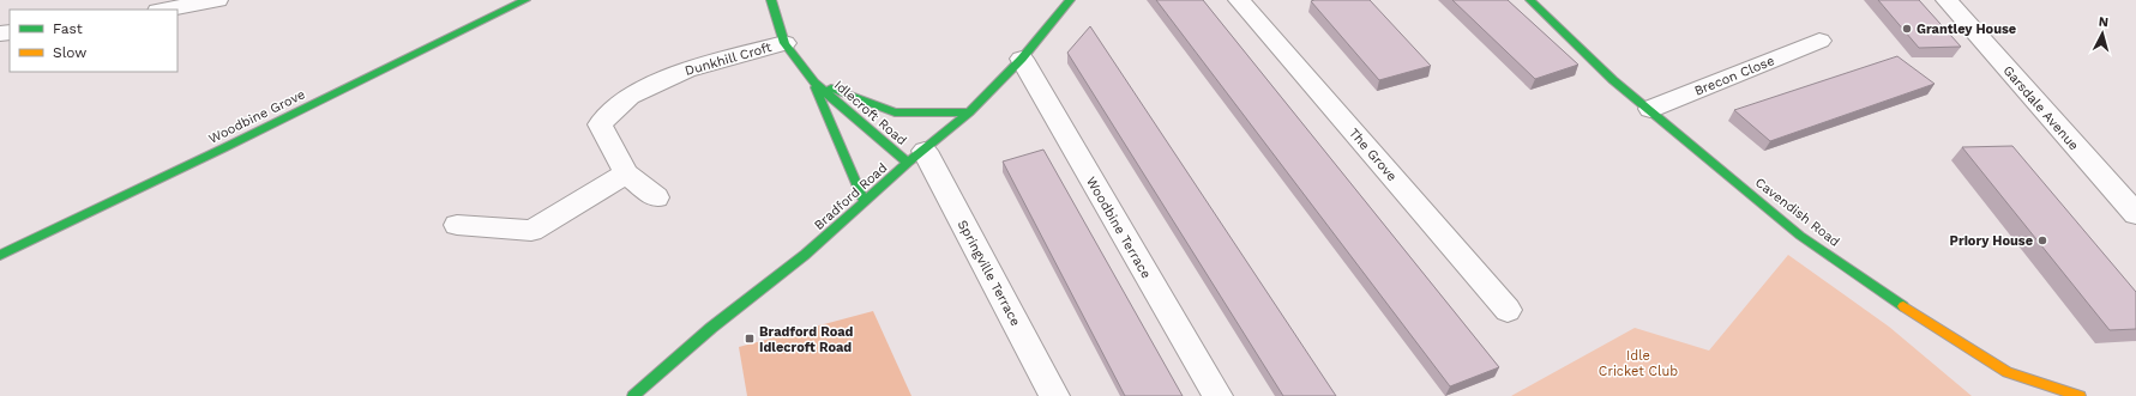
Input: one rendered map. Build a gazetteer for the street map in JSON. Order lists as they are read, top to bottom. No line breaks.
{"streets":{"street":["Dunkhill Croft","Brecon Close","Garsdale Avenue","Idlecroft Road","Woodbine Grove","The Grove","Bradford Road","Cavendish Road","Woodbine Terrace","Springville Terrace"]},"crossings":[["Dunkhill Croft","Idlecroft Road"],["Brecon Close","Cavendish Road"],["Idlecroft Road","Bradford Road"],["Idlecroft Road","Springville Terrace"],["Bradford Road","Woodbine Terrace"],["Bradford Road","Springville Terrace"]],"parks":["Idle Cricket Club"],"places":{"other":["Grantley House","Priory House"],"transit":["Bradford Road Idlecroft Road"]},"legend":["Fast","Slow"],"north":"top"}
